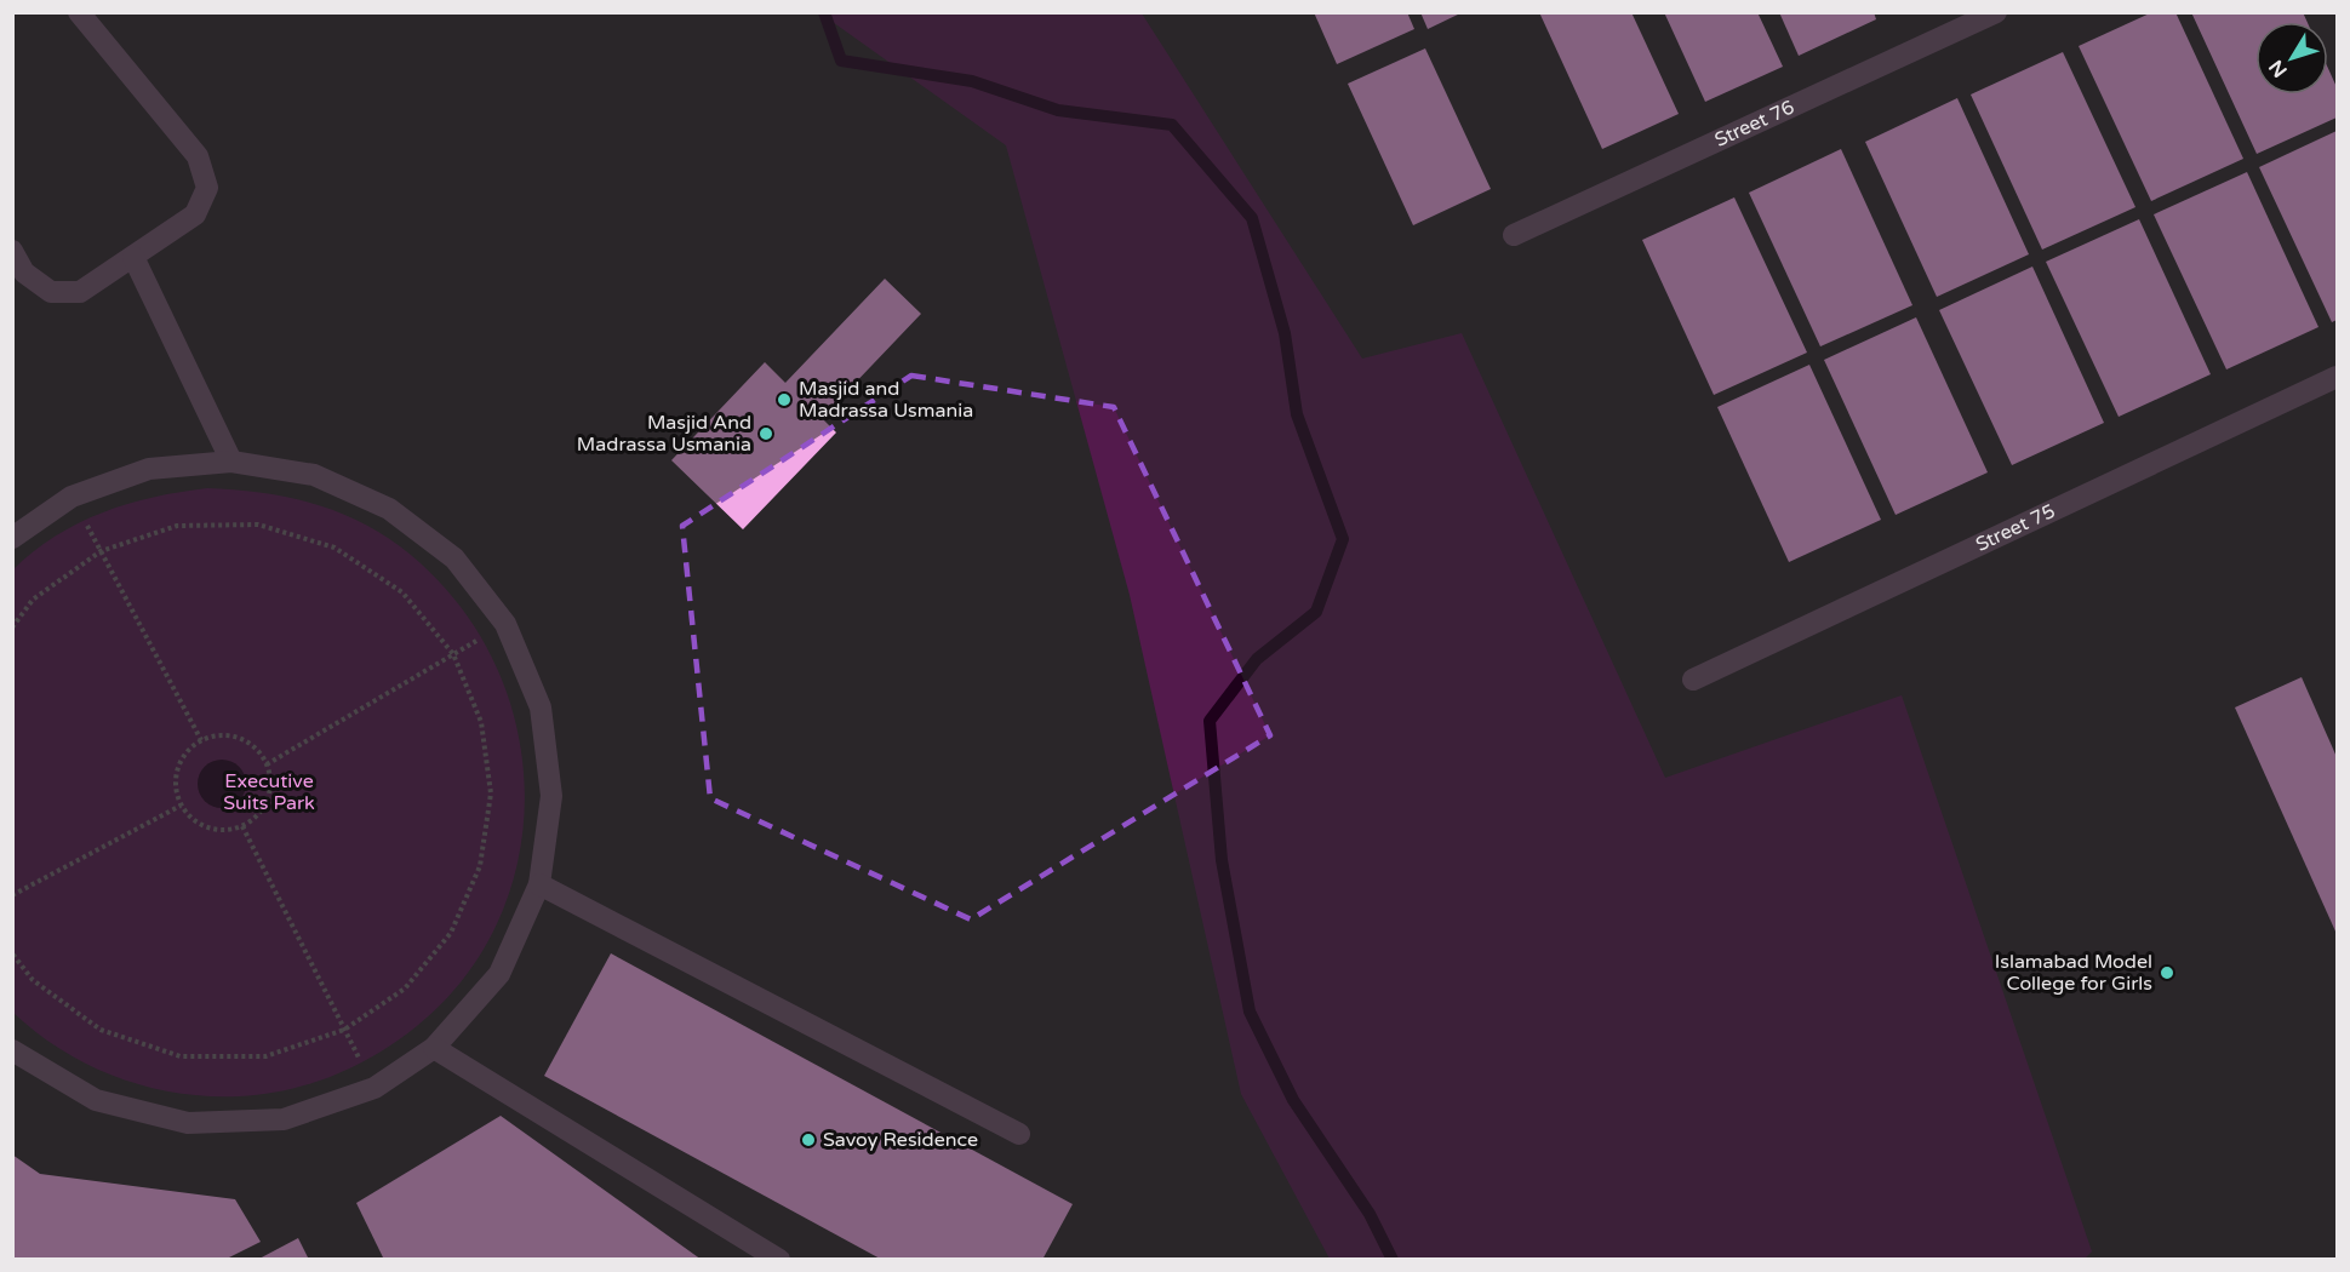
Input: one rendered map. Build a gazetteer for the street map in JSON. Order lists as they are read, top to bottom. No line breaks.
{"streets":{"street":["Street 76","Street 75"]},"parks":["Executive Suits Park"],"places":["Masjid and Madrassa Usmania","Masjid And Madrassa Usmania","Islamabad Model College for Girls","Savoy Residence"],"north":"bottom left"}
